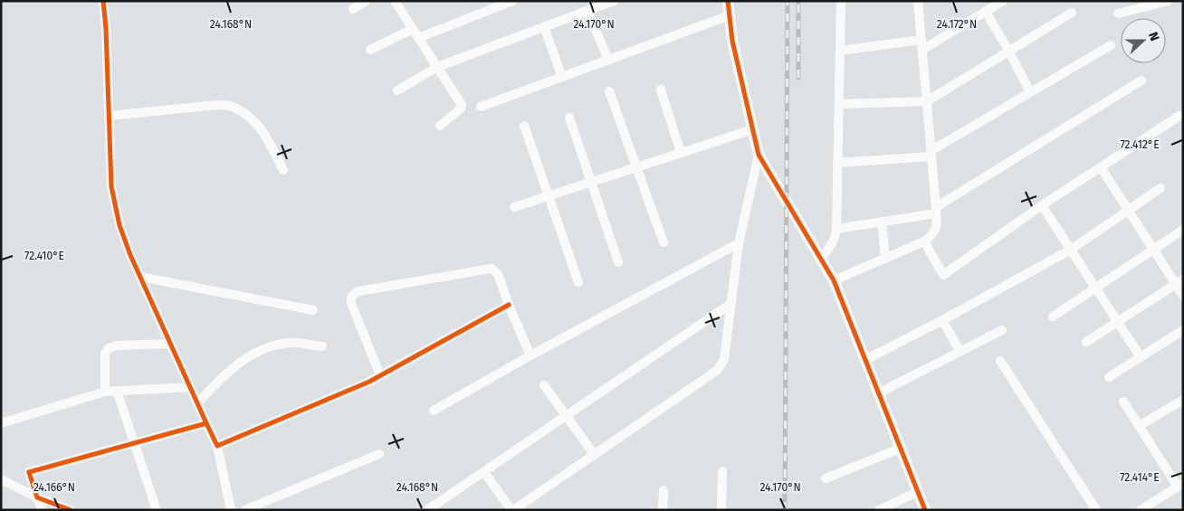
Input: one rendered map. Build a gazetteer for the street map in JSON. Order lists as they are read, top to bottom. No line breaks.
{"north":"right","coordinates":["24.168°N","24.170°N","24.172°N","72.412°E","72.410°E","72.414°E","24.166°N"]}
